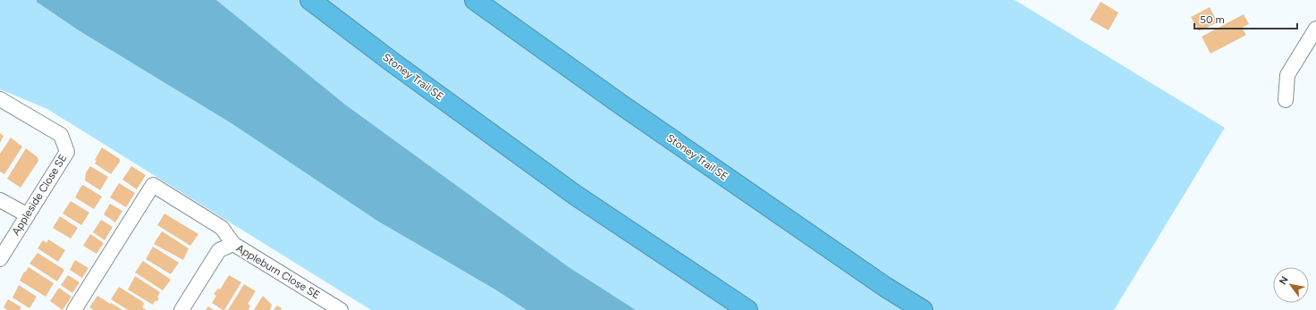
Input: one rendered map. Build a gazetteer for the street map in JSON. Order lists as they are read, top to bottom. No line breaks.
{"streets":{"highway":["Stoney Trail SE"],"street":["Appleside Close SE","Appleburn Close SE"]},"scale_bar":"50 m","north":"top left"}
